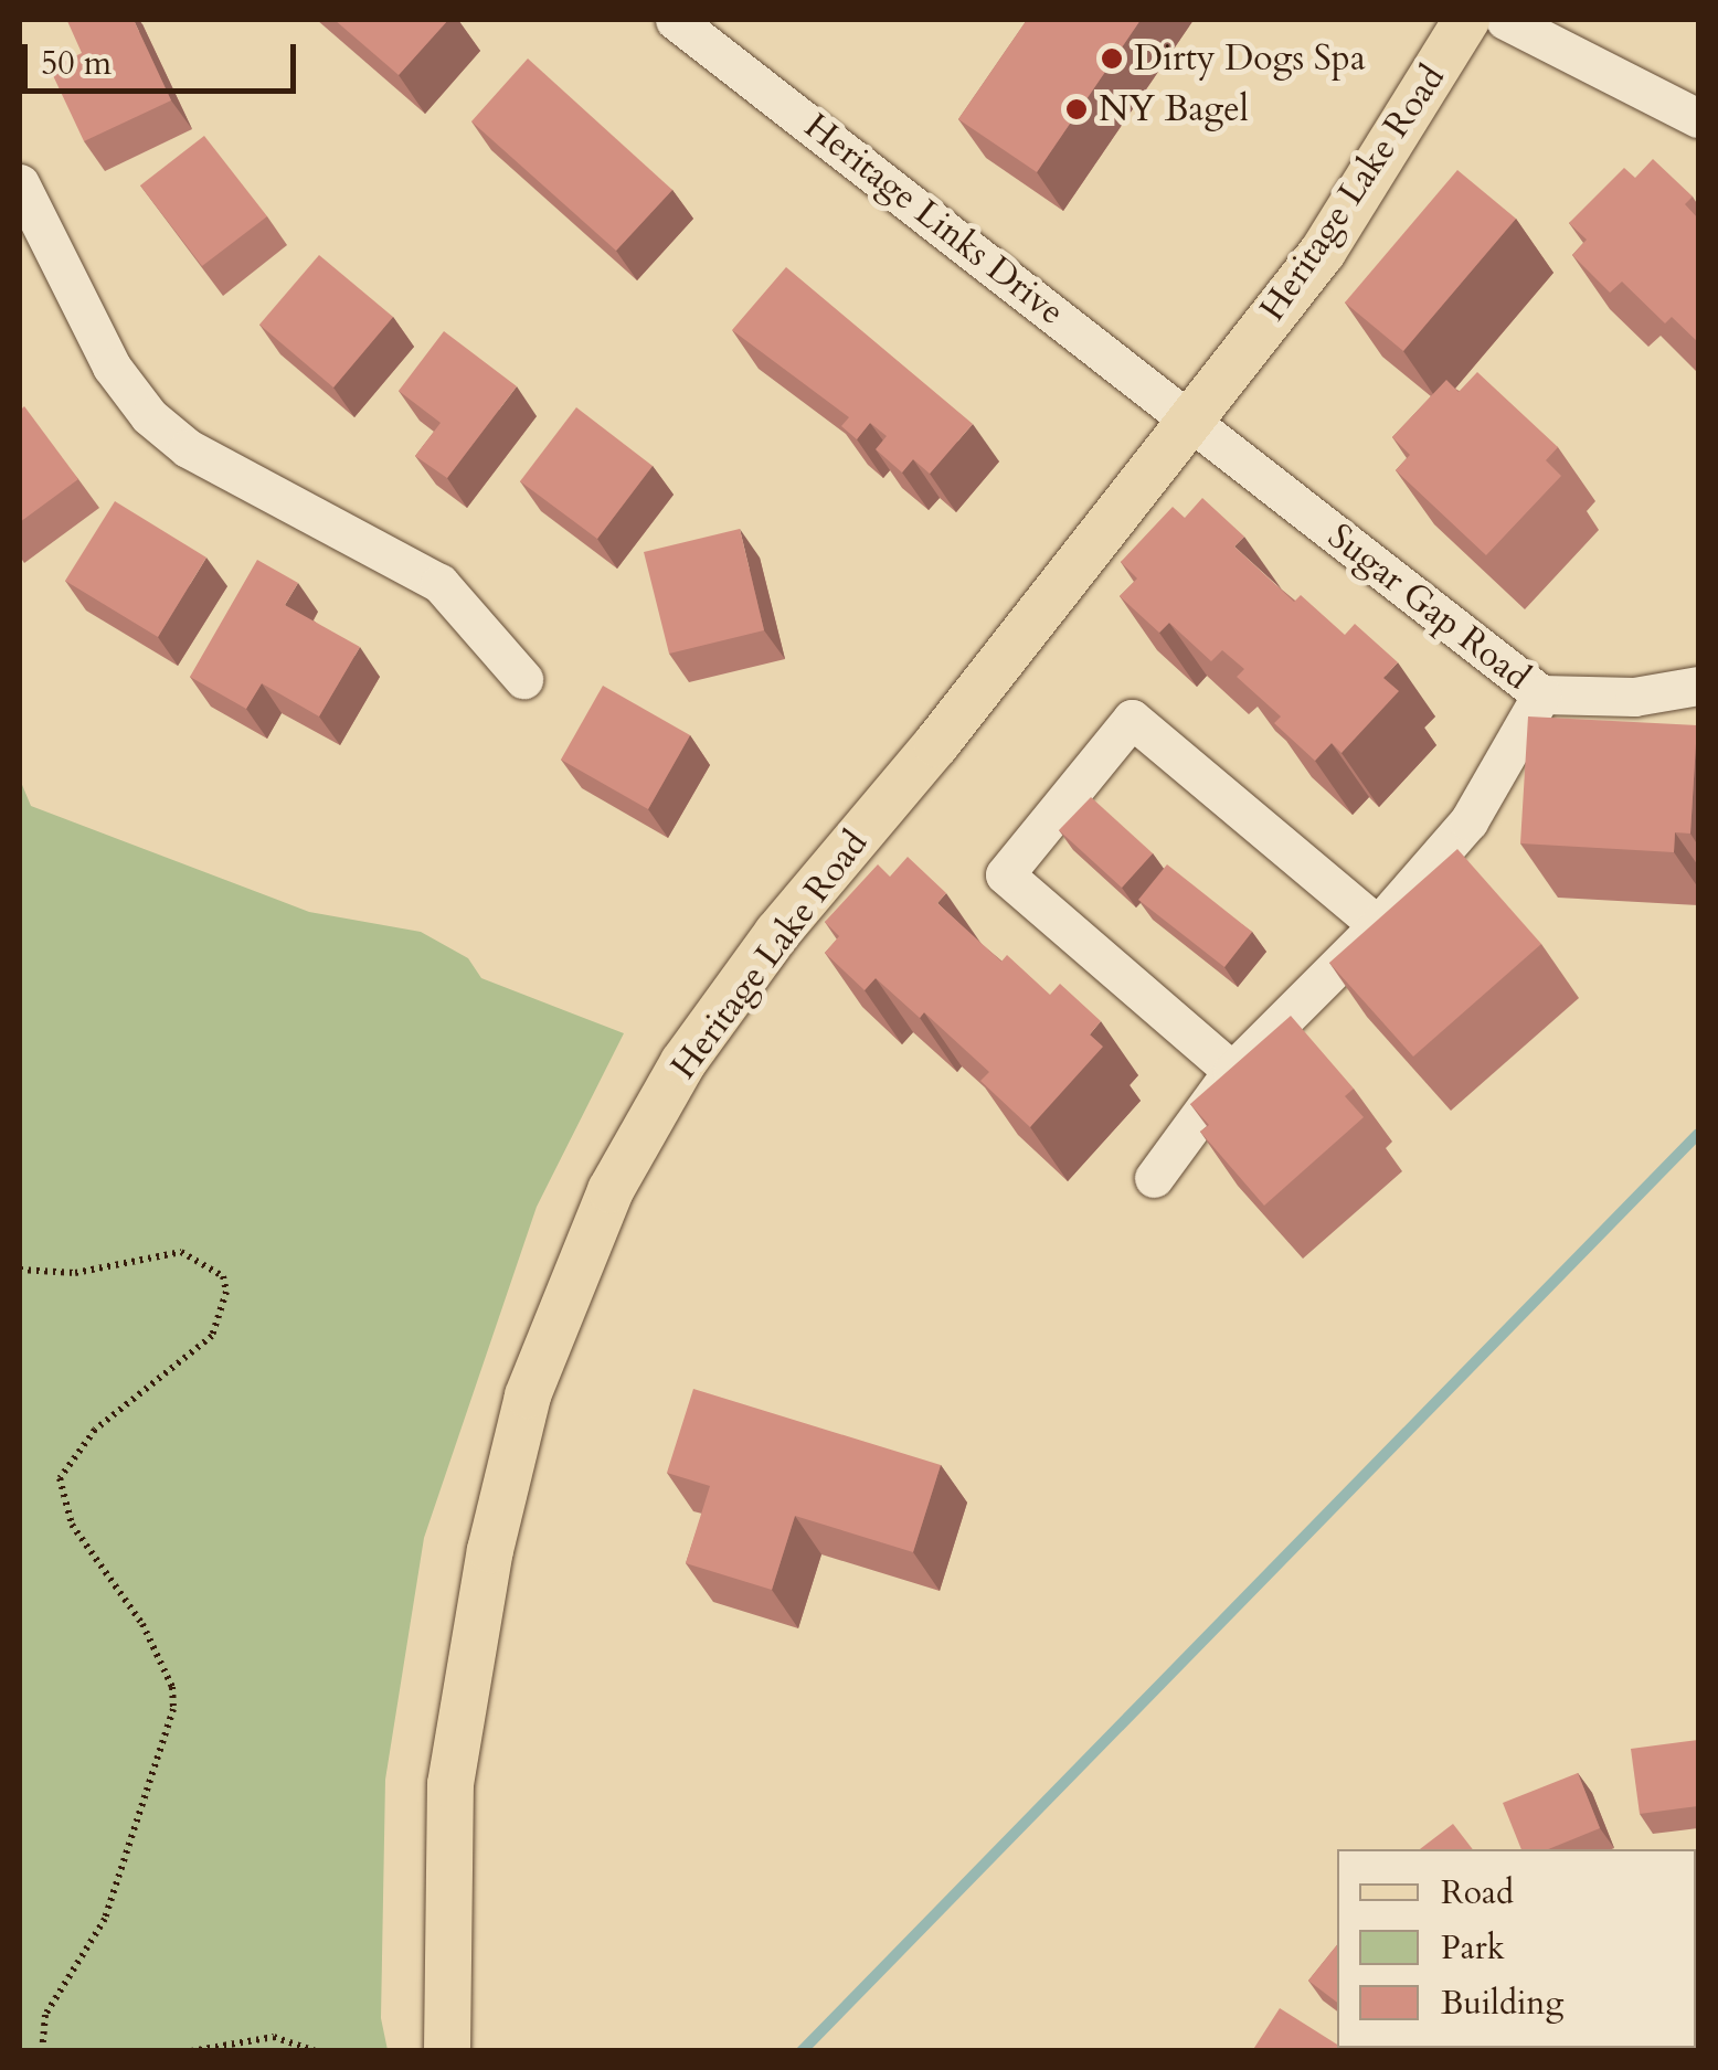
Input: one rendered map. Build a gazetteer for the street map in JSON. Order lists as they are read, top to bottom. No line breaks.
{"streets":{"main road":["Heritage Lake Road"],"street":["Heritage Links Drive","Sugar Gap Road"]},"crossings":[["Heritage Lake Road","Heritage Links Drive"],["Heritage Lake Road","Sugar Gap Road"],["Heritage Links Drive","Sugar Gap Road"]],"places":["Dirty Dogs Spa","NY Bagel"],"legend":["Road","Park","Building"],"scale_bar":"50 m"}
